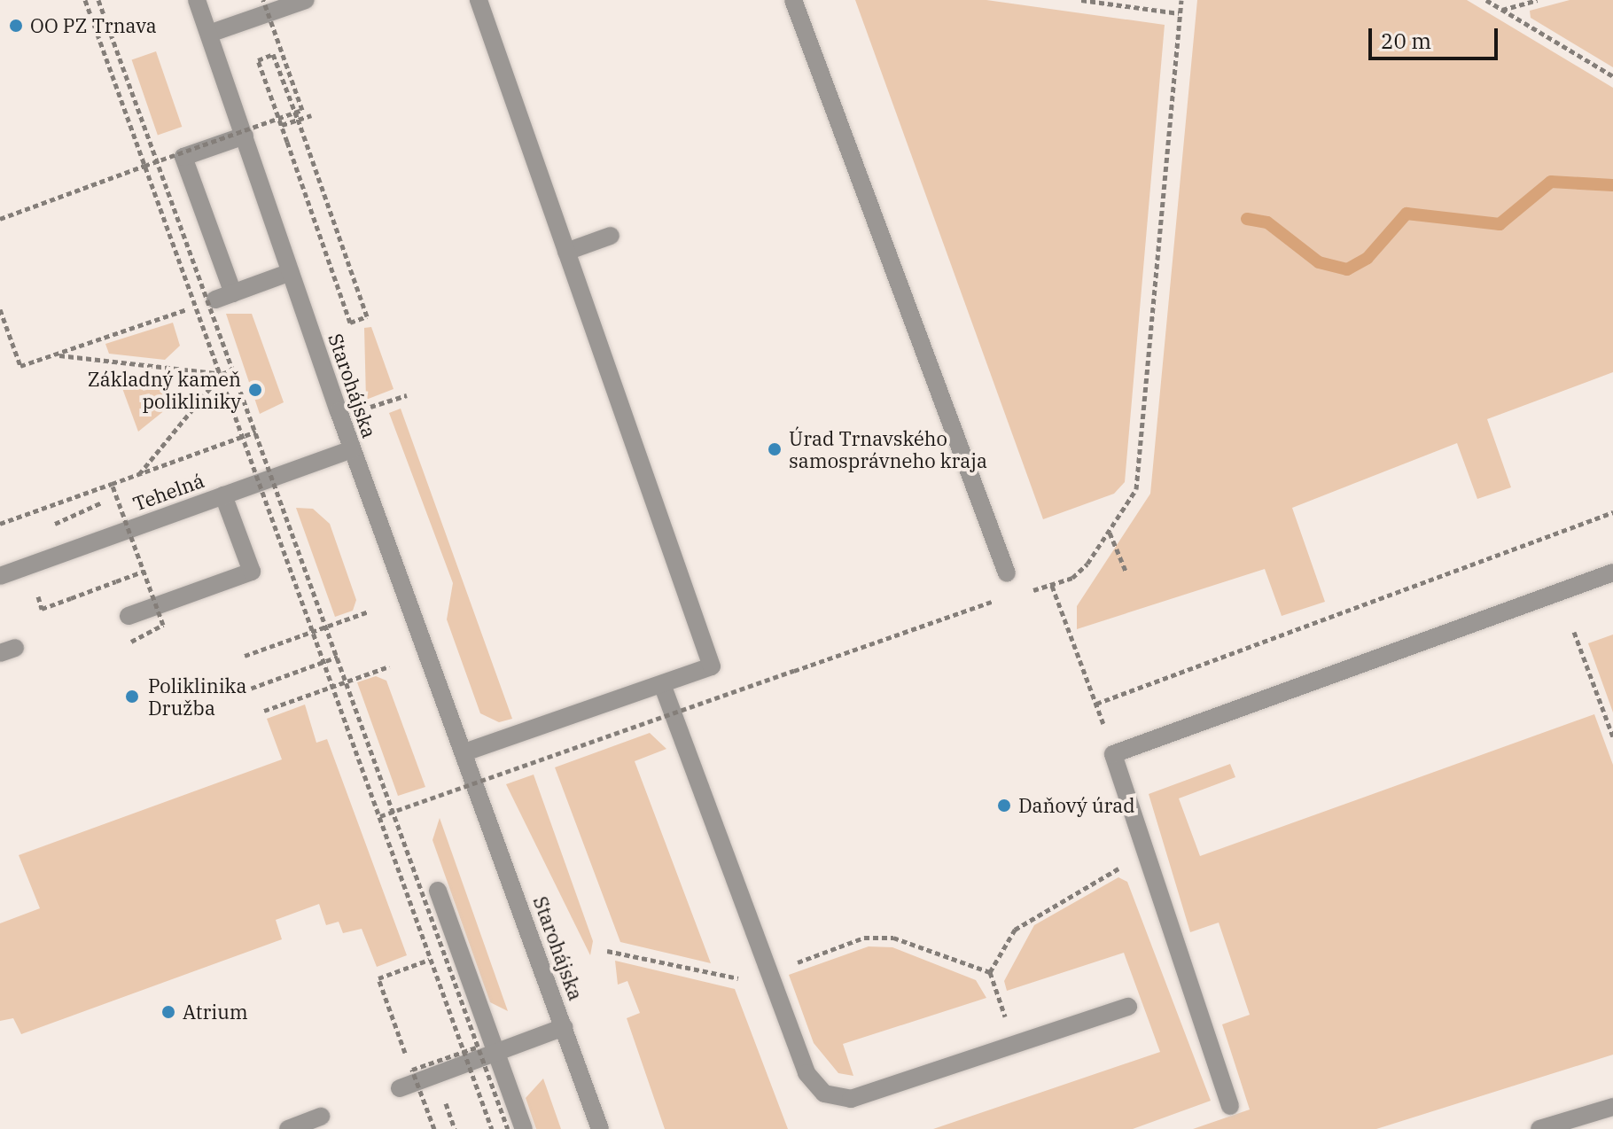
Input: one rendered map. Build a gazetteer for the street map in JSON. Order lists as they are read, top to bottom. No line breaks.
{"streets":{"street":["Starohájska","Tehelná"]},"crossings":[["Starohájska","Tehelná"]],"places":["OO PZ Trnava","Základný kameň polikliniky","Úrad Trnavského samosprávneho kraja","Poliklinika Družba","Daňový úrad","Atrium"],"scale_bar":"20 m"}
